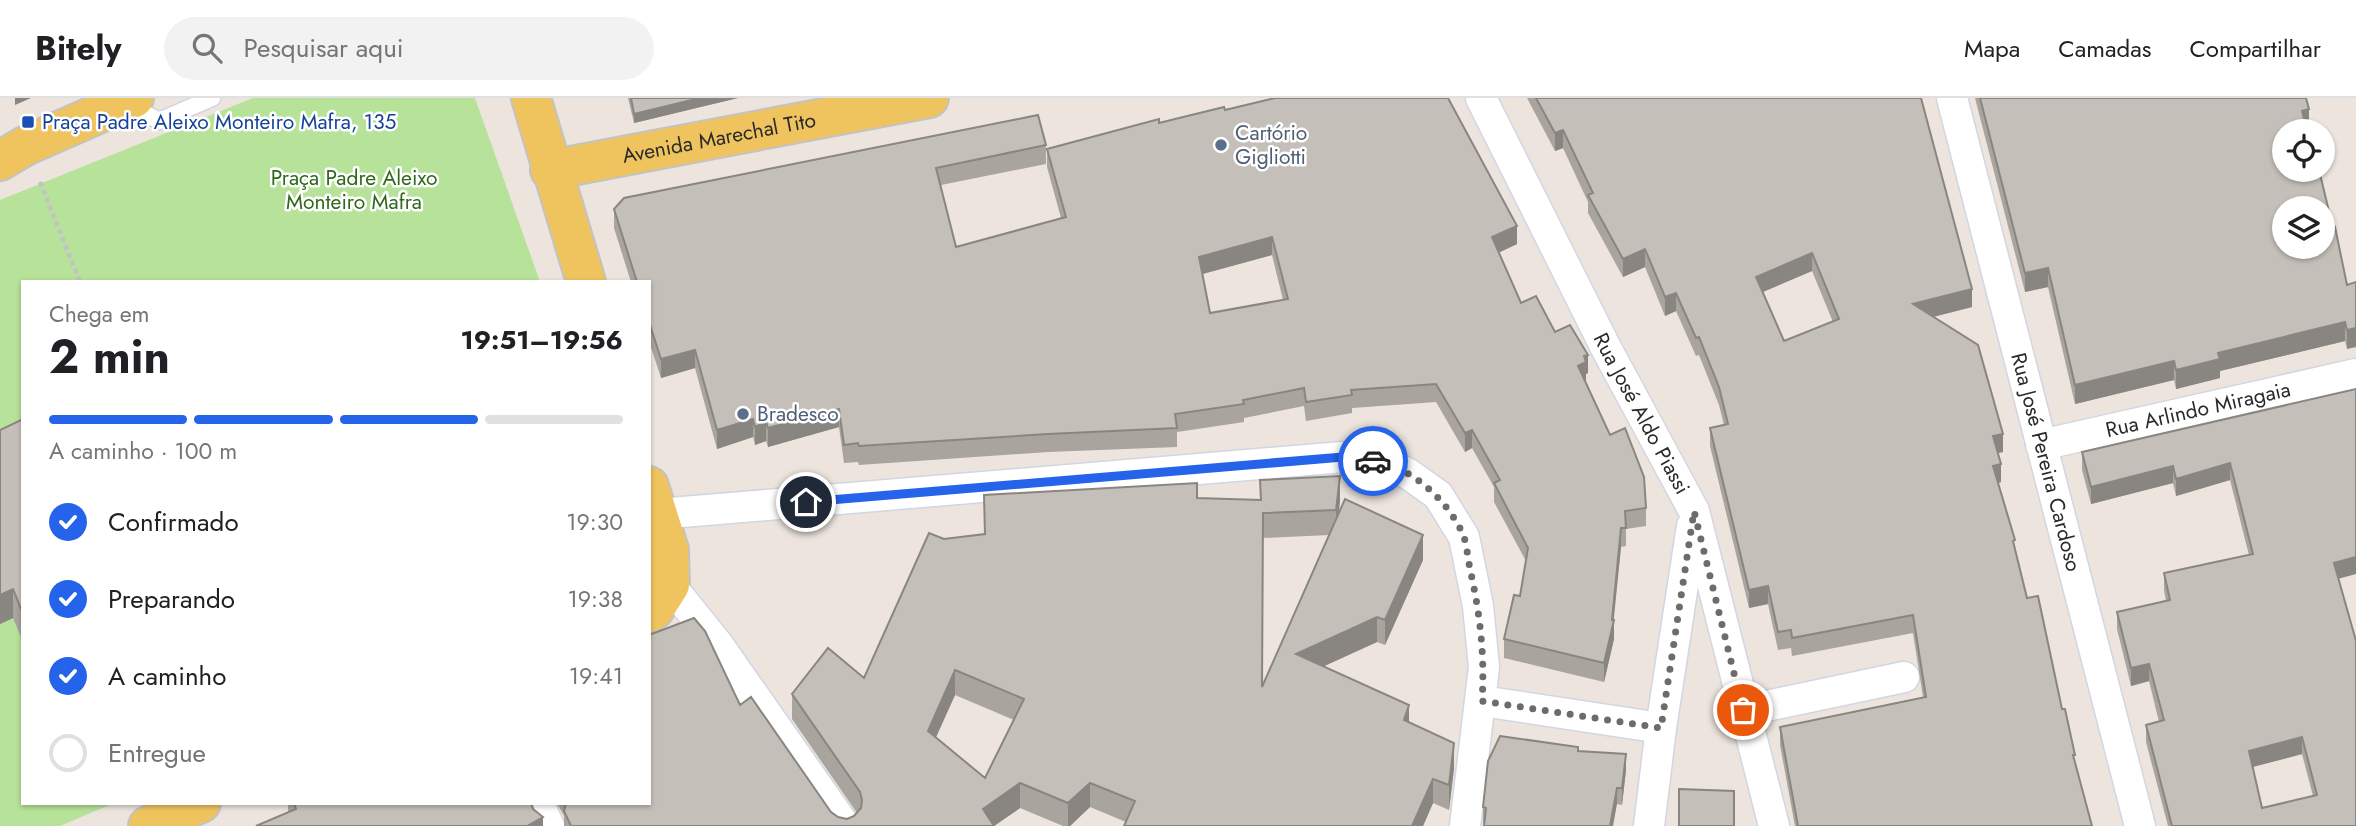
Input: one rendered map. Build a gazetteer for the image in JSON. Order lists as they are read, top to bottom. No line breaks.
{"streets":{"main road":["Avenida Marechal Tito"],"street":["Rua Arlindo Miragaia","Rua José Aldo Piassi","Rua José Pereira Cardoso"]},"crossings":[["Rua Arlindo Miragaia","Rua José Pereira Cardoso"]],"parks":["Praça Padre Aleixo Monteiro Mafra"],"places":{"transit":["Praça Padre Aleixo Monteiro Mafra, 135"],"other":["Cartório Gigliotti","Bradesco"]},"page":{"header":"Bitely","search":"Pesquisar aqui","nav":["Mapa","Camadas","Compartilhar"],"heading":["2 min","Chega em","19:51–19:56"],"bar":"A caminho · 100 m","list":[["Confirmado","19:30"],["Preparando","19:38"],["A caminho","19:41"],"Entregue"]}}
